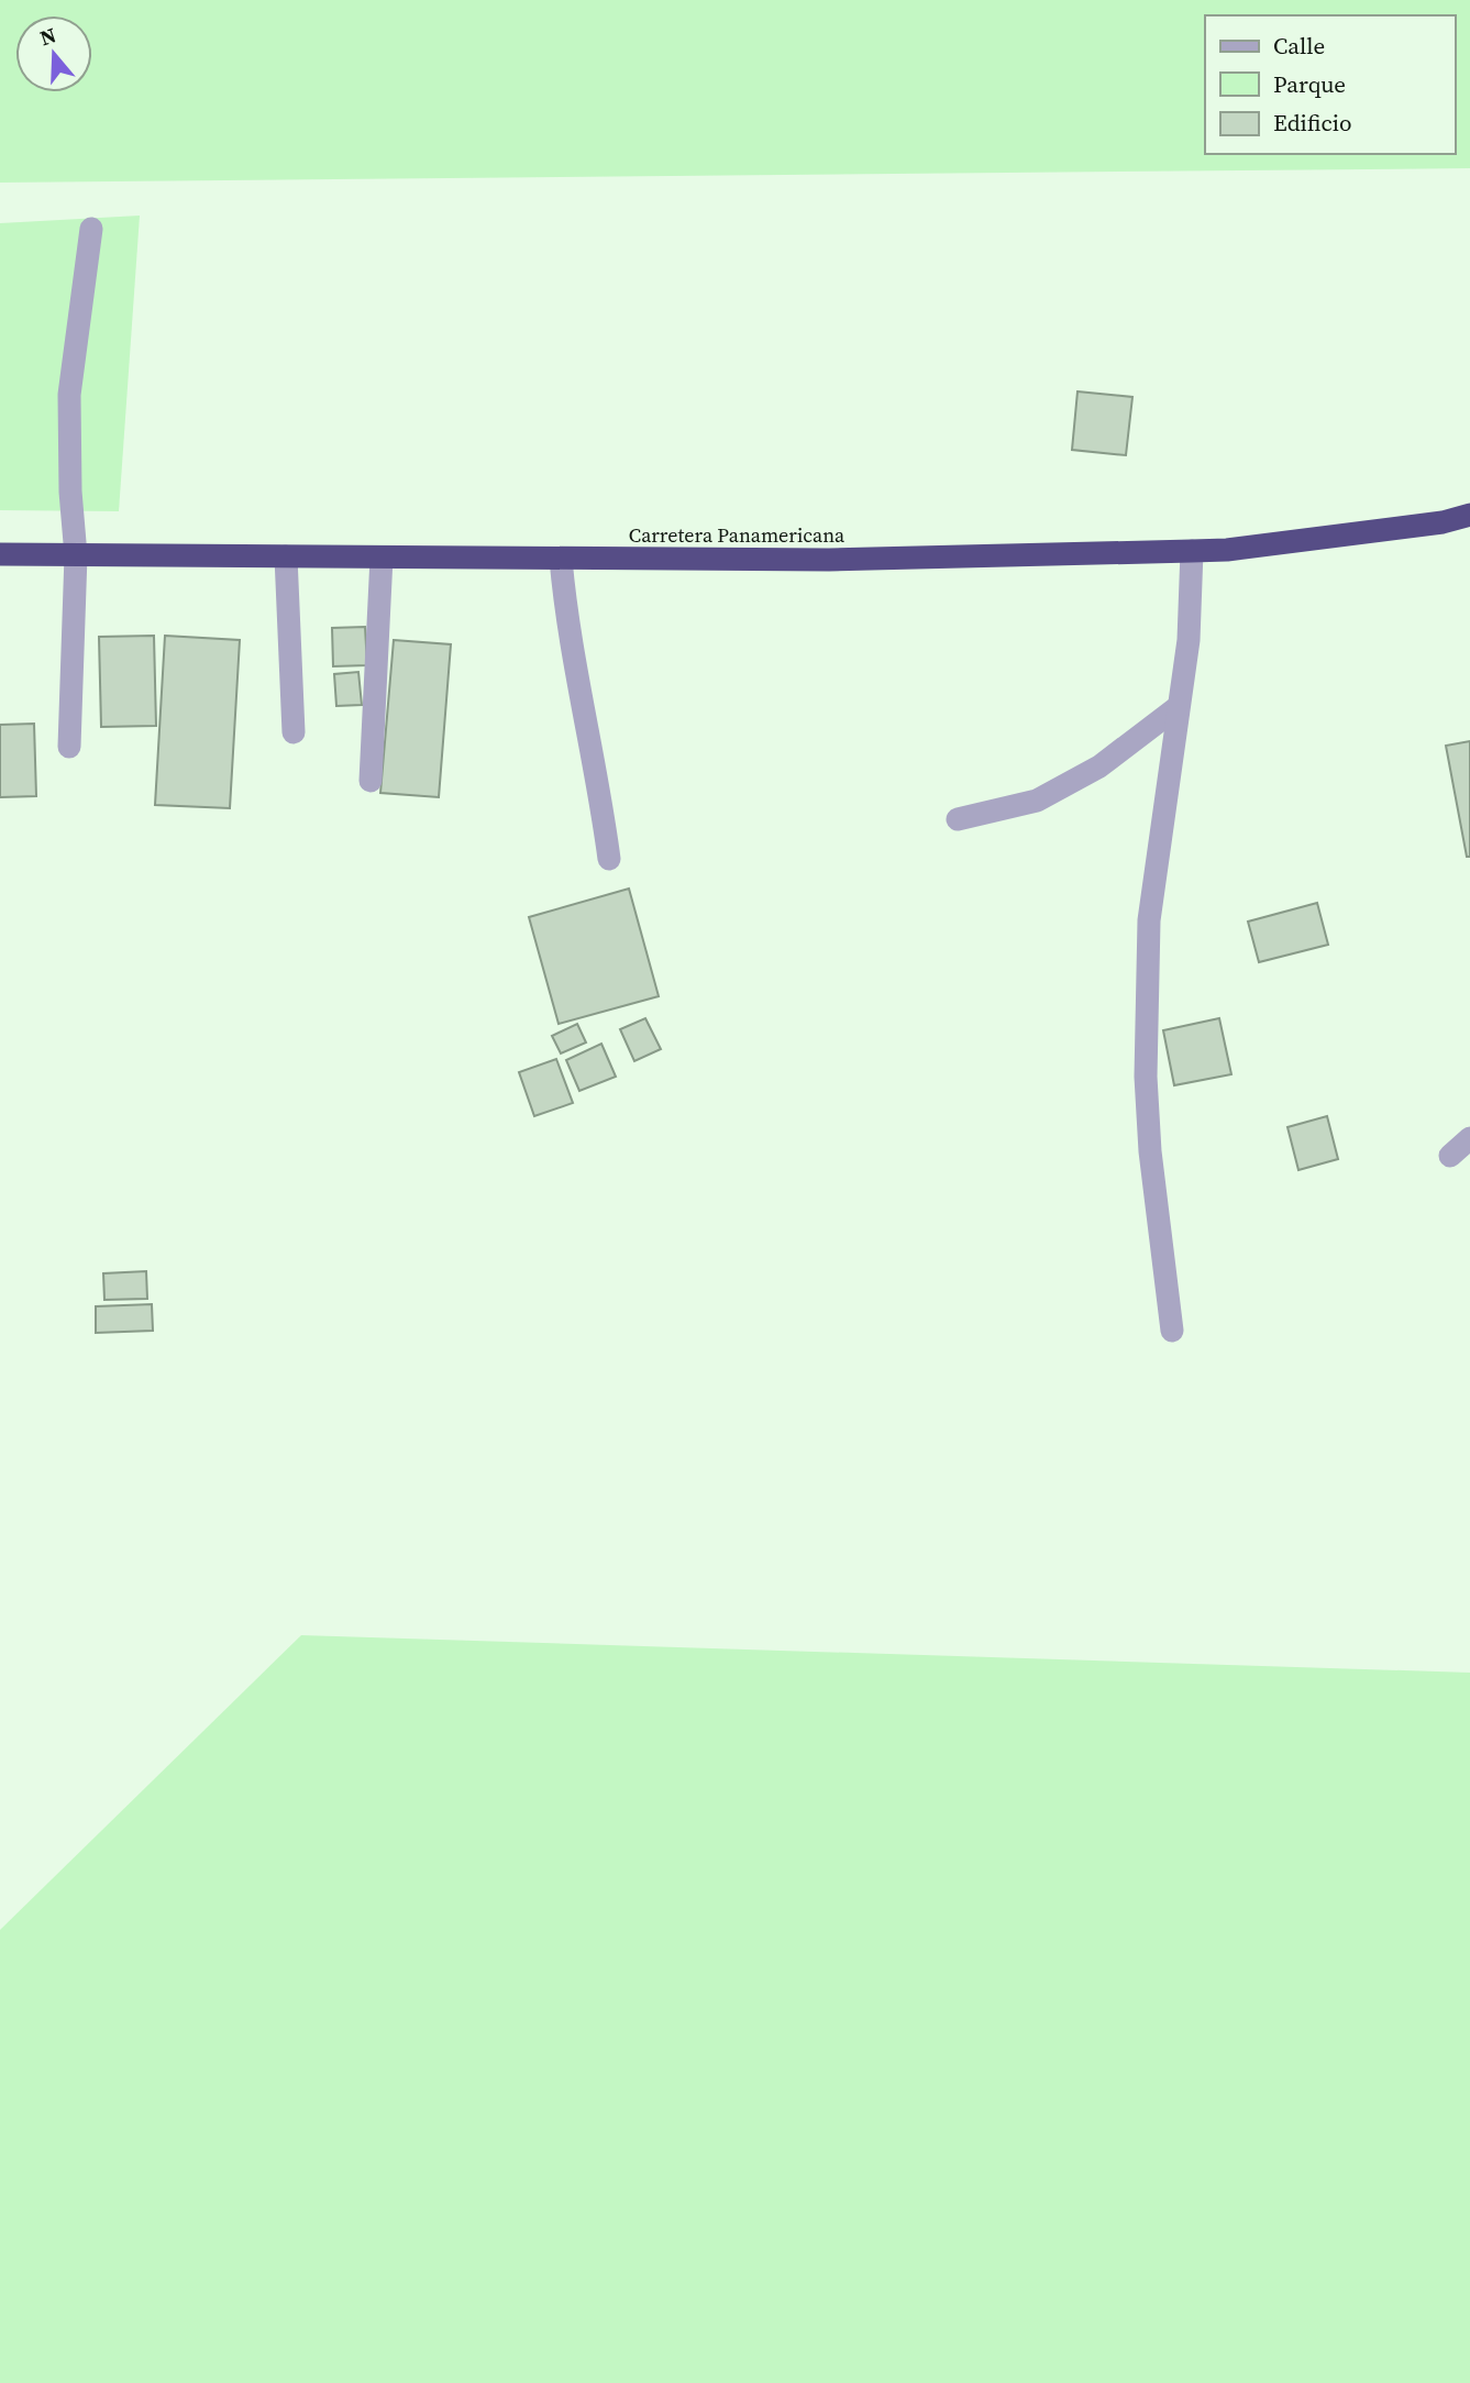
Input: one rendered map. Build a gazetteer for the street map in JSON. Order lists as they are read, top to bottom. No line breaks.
{"streets":{"highway":["Carretera Panamericana"]},"legend":["Calle","Parque","Edificio"],"north":"top"}
